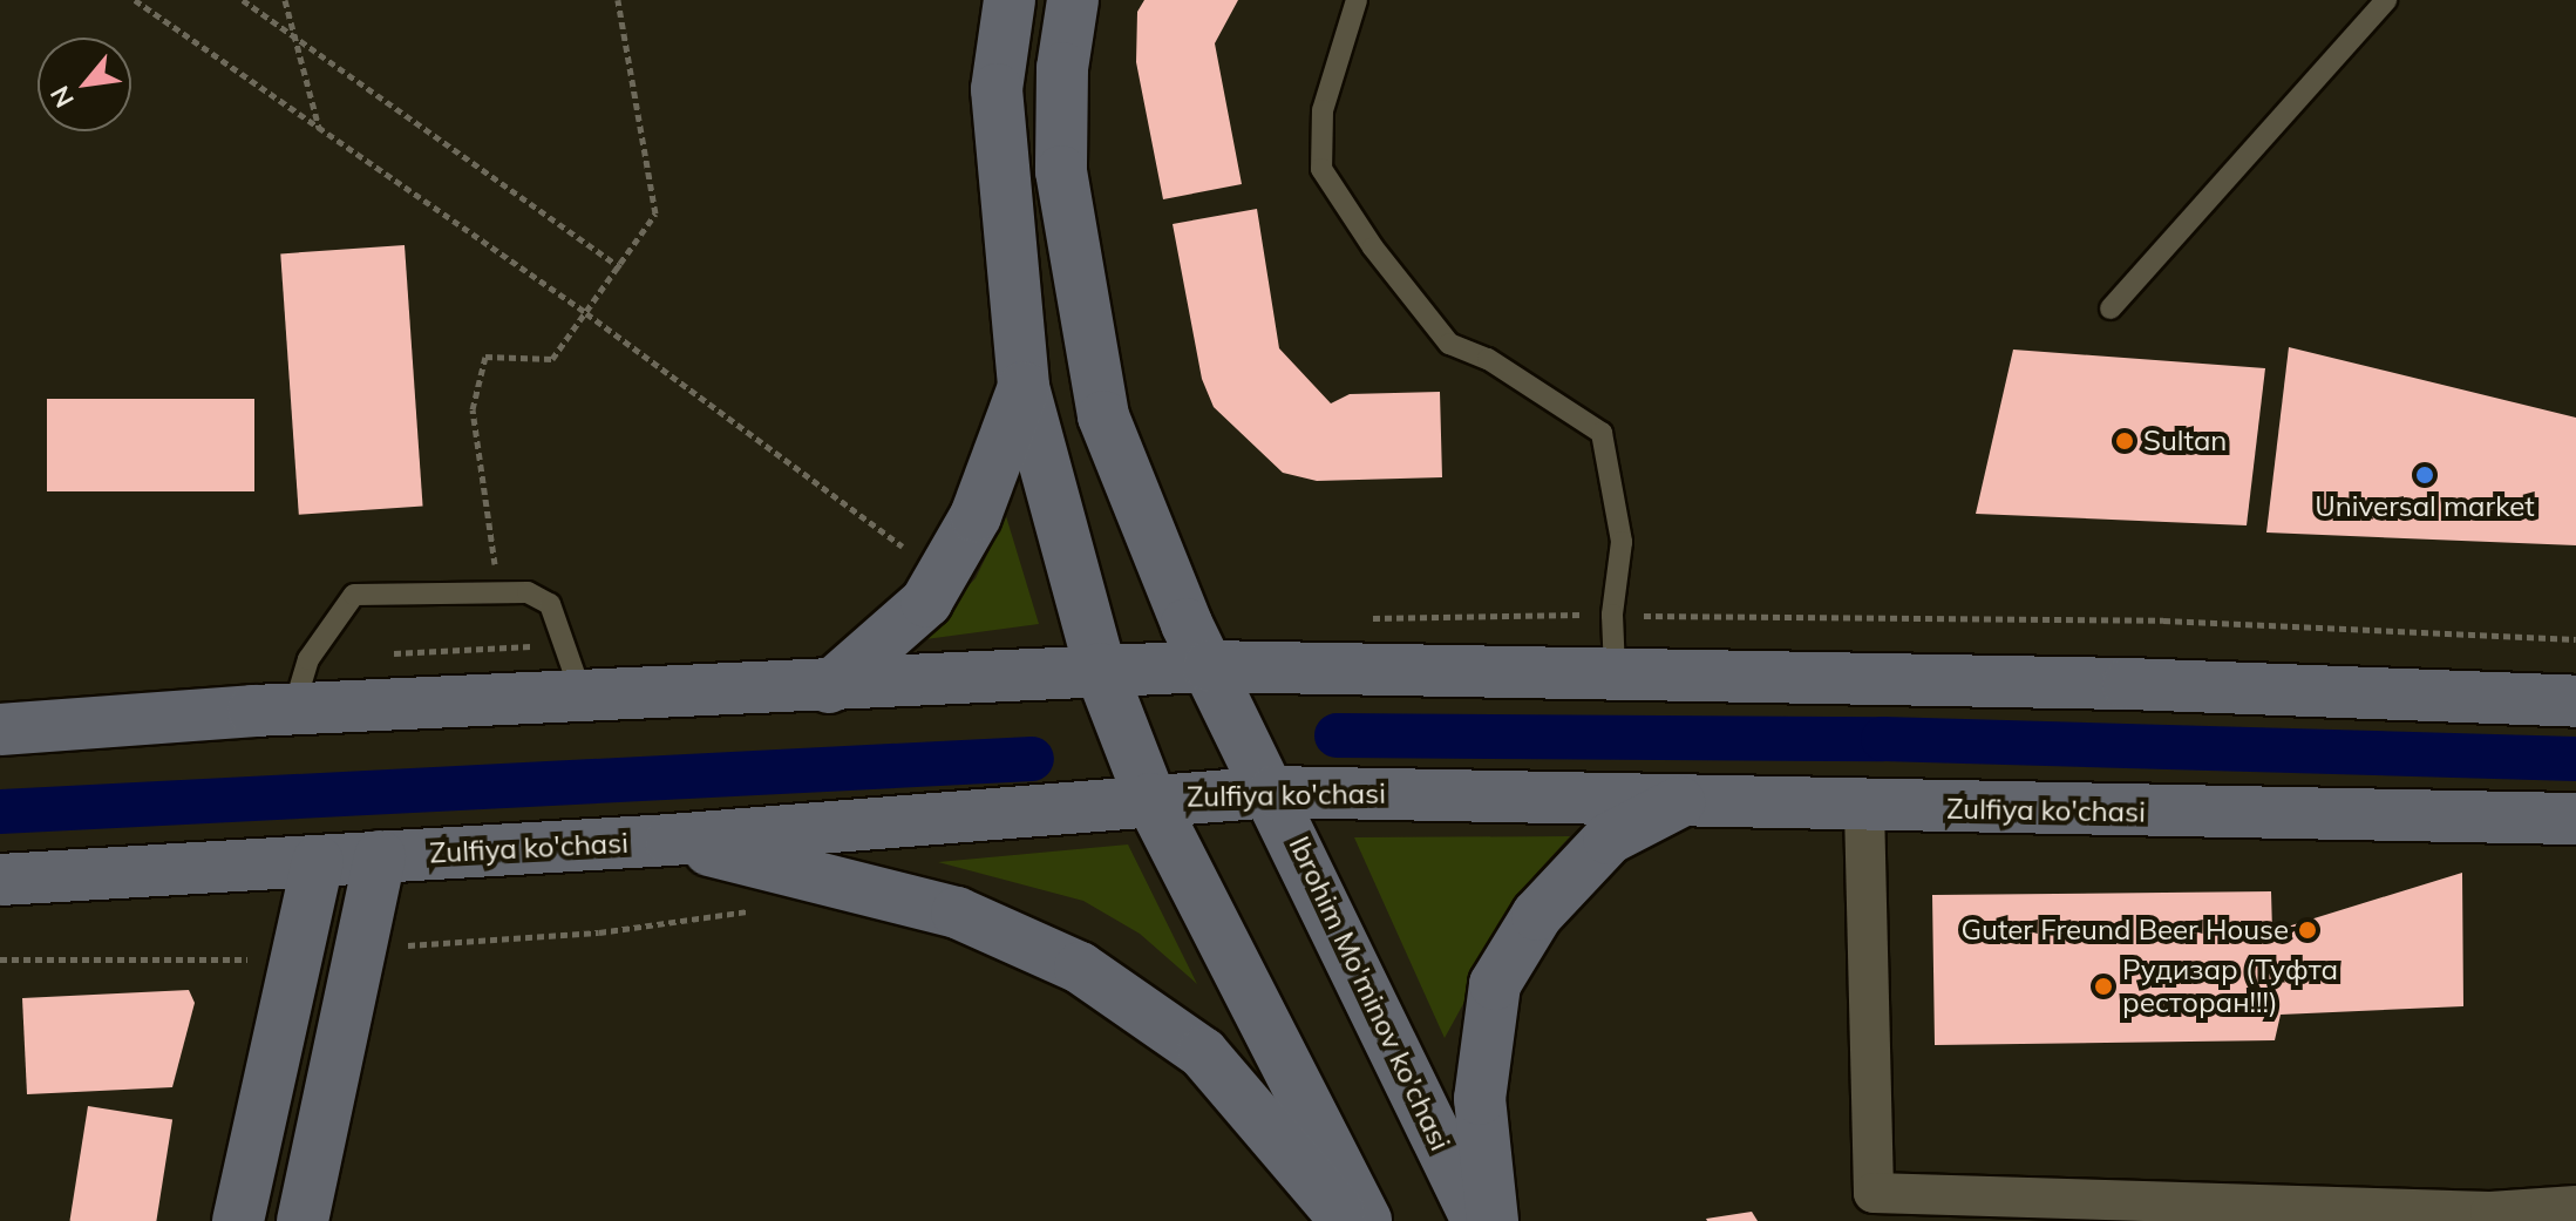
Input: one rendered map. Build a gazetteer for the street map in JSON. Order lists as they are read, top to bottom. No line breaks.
{"streets":{"main road":["Zulfiya ko'chasi","Ibrohim Mo'minov ko'chasi"]},"crossings":[["Zulfiya ko'chasi","Ibrohim Mo'minov ko'chasi"]],"places":["Sultan","Universal market","Guter Freund Beer House","Рудизар (Туфта ресторан!!!)"],"north":"bottom left"}
